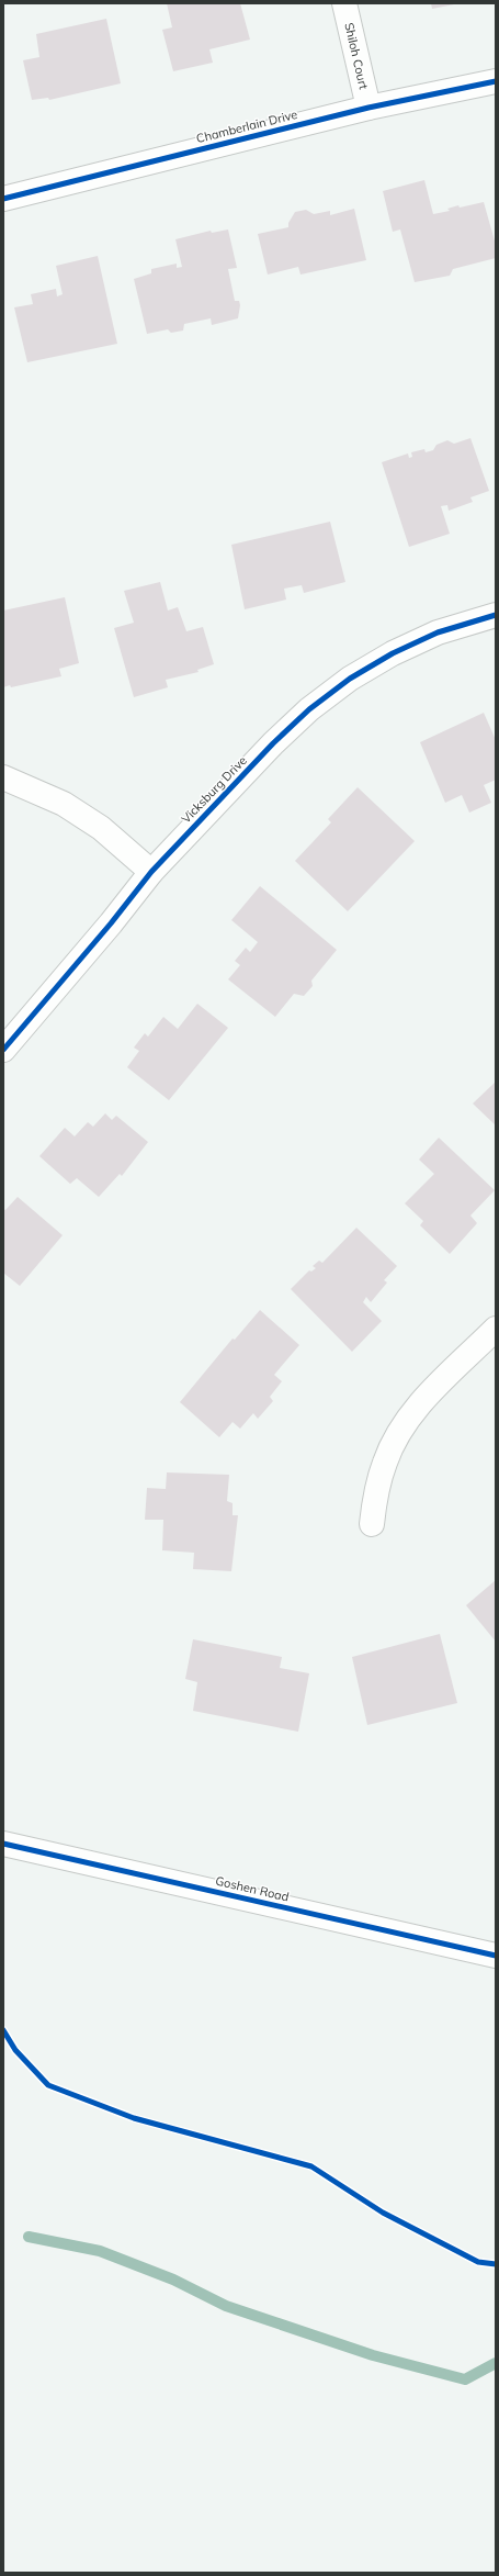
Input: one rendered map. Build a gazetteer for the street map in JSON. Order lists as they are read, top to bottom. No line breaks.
{"streets":{"street":["Shiloh Court","Chamberlain Drive","Vicksburg Drive","Goshen Road"]},"crossings":[["Shiloh Court","Chamberlain Drive"]]}
